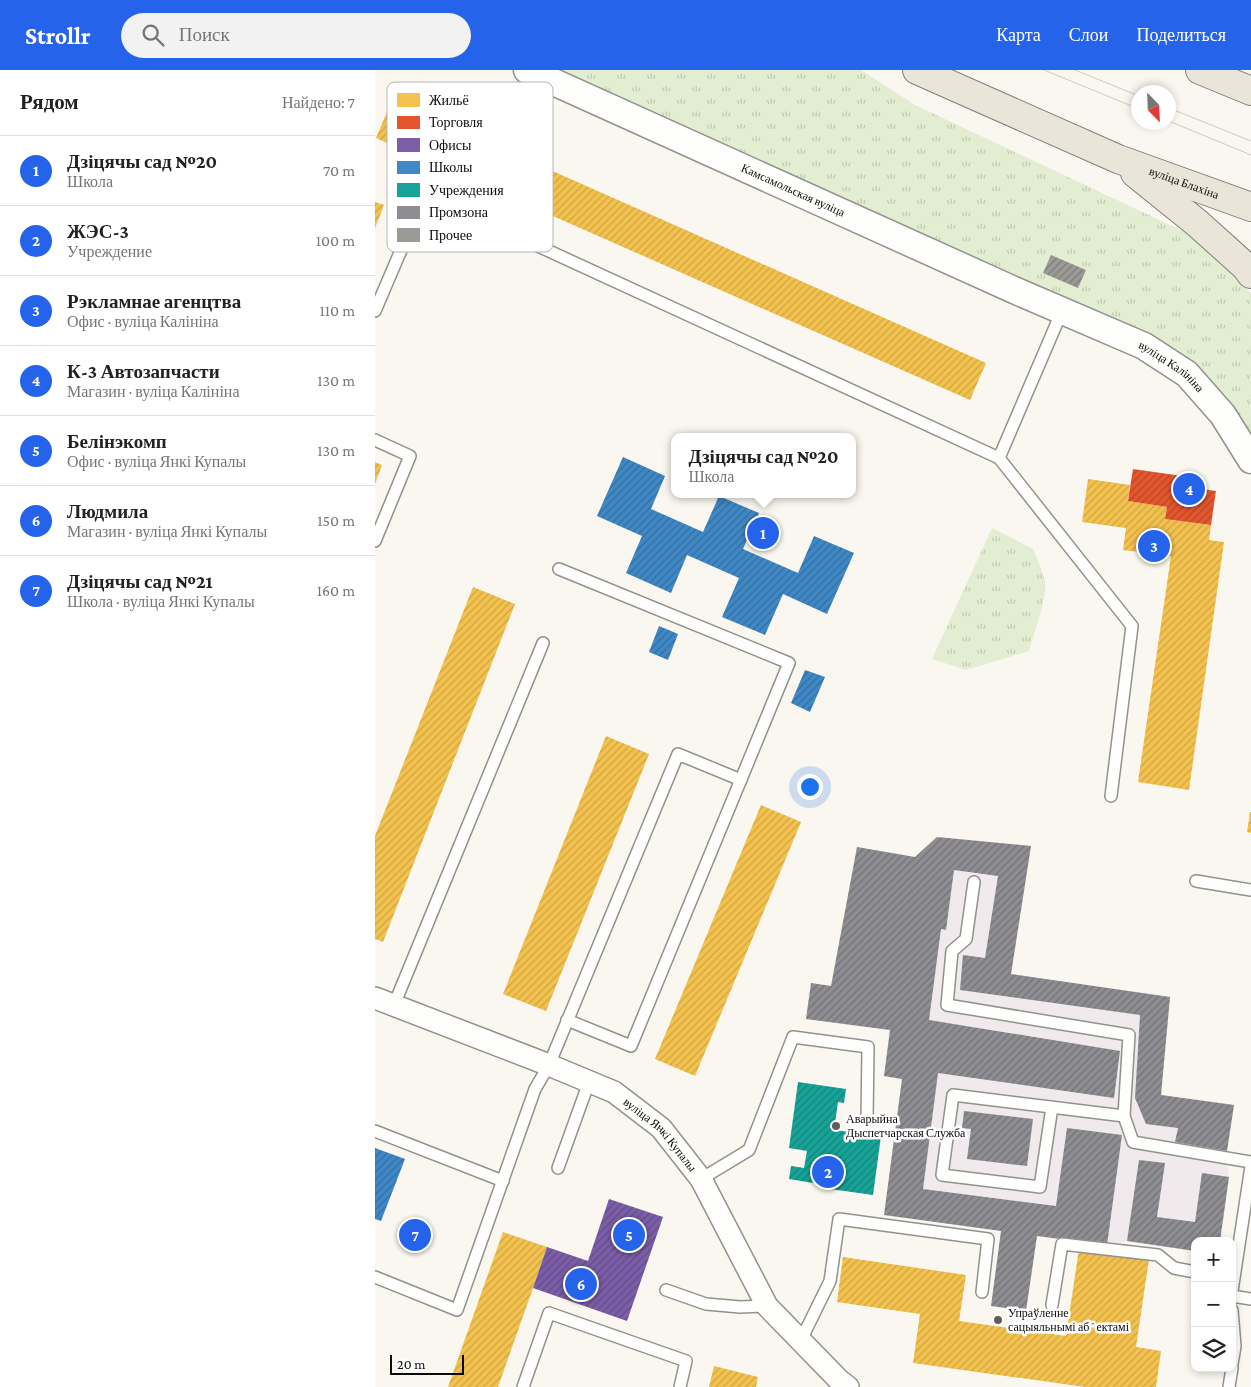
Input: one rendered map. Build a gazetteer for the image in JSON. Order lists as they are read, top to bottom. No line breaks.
{"streets":{"main road":["вуліца Блахіна"],"street":["Камсамольская вуліца","вуліца Калініна","вуліца Янкі Купалы"]},"crossings":[["Камсамольская вуліца","вуліца Калініна"]],"places":["Аварыйна Дыспетчарская Служба","Упраўленне сацыяльнымі абʼектамі"],"legend":["Жильё","Торговля","Офисы","Школы","Учреждения","Промзона","Прочее"],"scale_bar":"20 m","north":"bottom right","page":{"header":"Strollr","search":"Поиск","nav":["Карта","Слои","Поделиться"],"heading":["Рядом","Найдено: 7"],"list":[{"mark":"1","name":"Дзіцячы сад №20","note":"Школа","value":"70 m"},{"mark":"2","name":"ЖЭС-3","note":"Учреждение","value":"100 m"},{"mark":"3","name":"Рэкламнае агенцтва","note":"Офис · вуліца Калініна","value":"110 m"},{"mark":"4","name":"К-3 Автозапчасти","note":"Магазин · вуліца Калініна","value":"130 m"},{"mark":"5","name":"Белінэкомп","note":"Офис · вуліца Янкі Купалы","value":"130 m"},{"mark":"6","name":"Людмила","note":"Магазин · вуліца Янкі Купалы","value":"150 m"},{"mark":"7","name":"Дзіцячы сад №21","note":"Школа · вуліца Янкі Купалы","value":"160 m"}],"popup":["Дзіцячы сад №20","Школа"],"pins":["4","1","3","2","5","7","6"],"map_buttons":["+","−"],"scale":"20 m"}}
